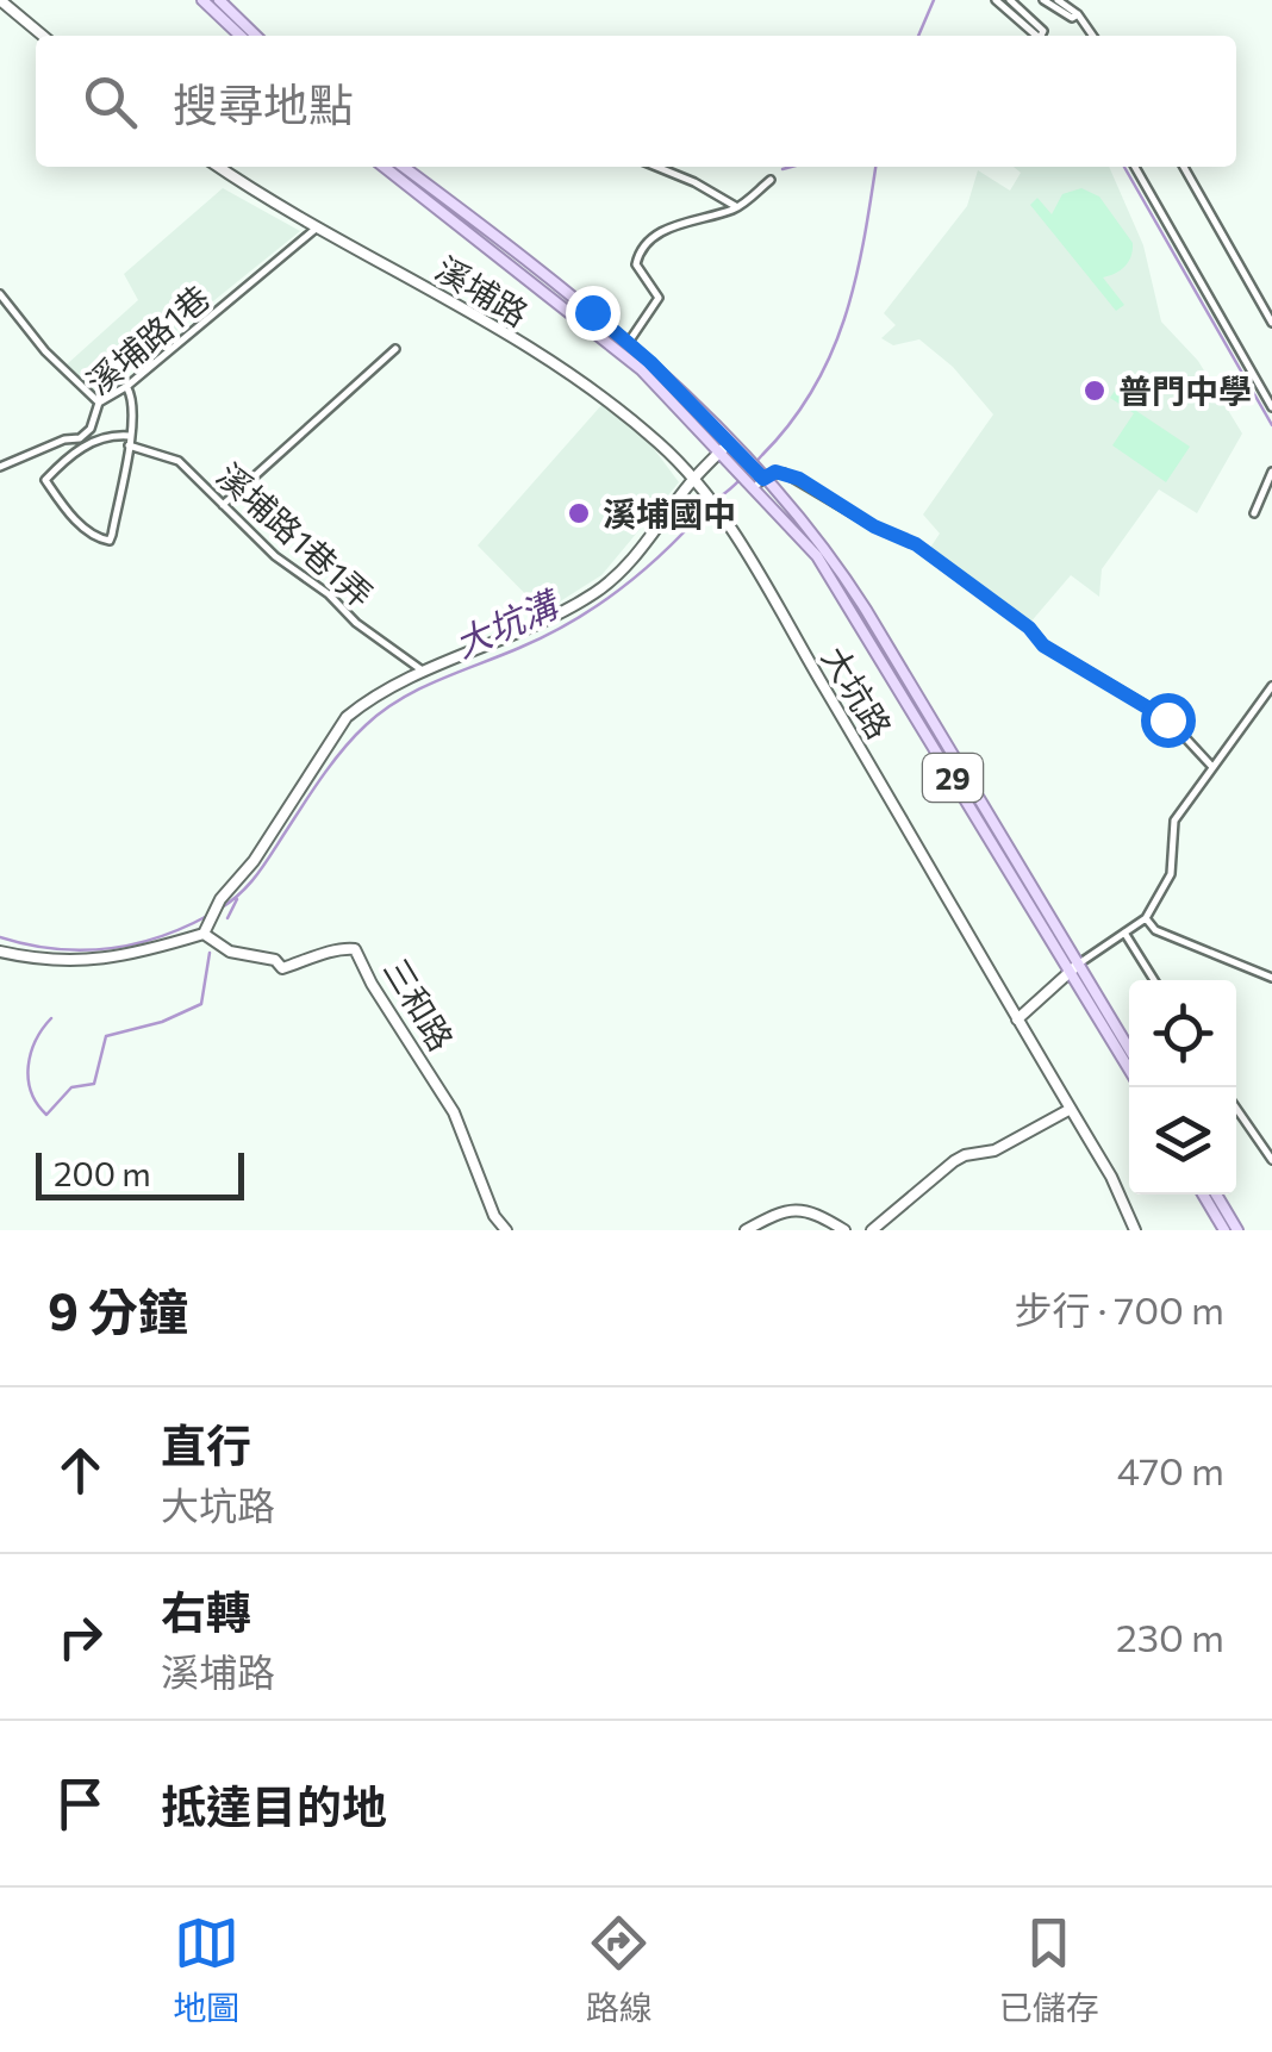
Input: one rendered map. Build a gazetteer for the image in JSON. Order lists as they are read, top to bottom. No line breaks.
{"streets":{"main road":["溪埔路","大坑路","29"],"street":["溪埔路1巷","溪埔路1巷1弄","三和路"]},"crossings":[["溪埔路","溪埔路1巷"],["溪埔路","大坑路"]],"water":["大坑溝"],"places":["普門中學","溪埔國中"],"scale_bar":"200 m","page":{"search":"搜尋地點","scale":"200 m","heading":["9 分鐘","步行 · 700 m"],"list":[["直行","大坑路","470 m"],["右轉","溪埔路","230 m"],"抵達目的地"],"nav":["地圖","路線","已儲存"]}}
